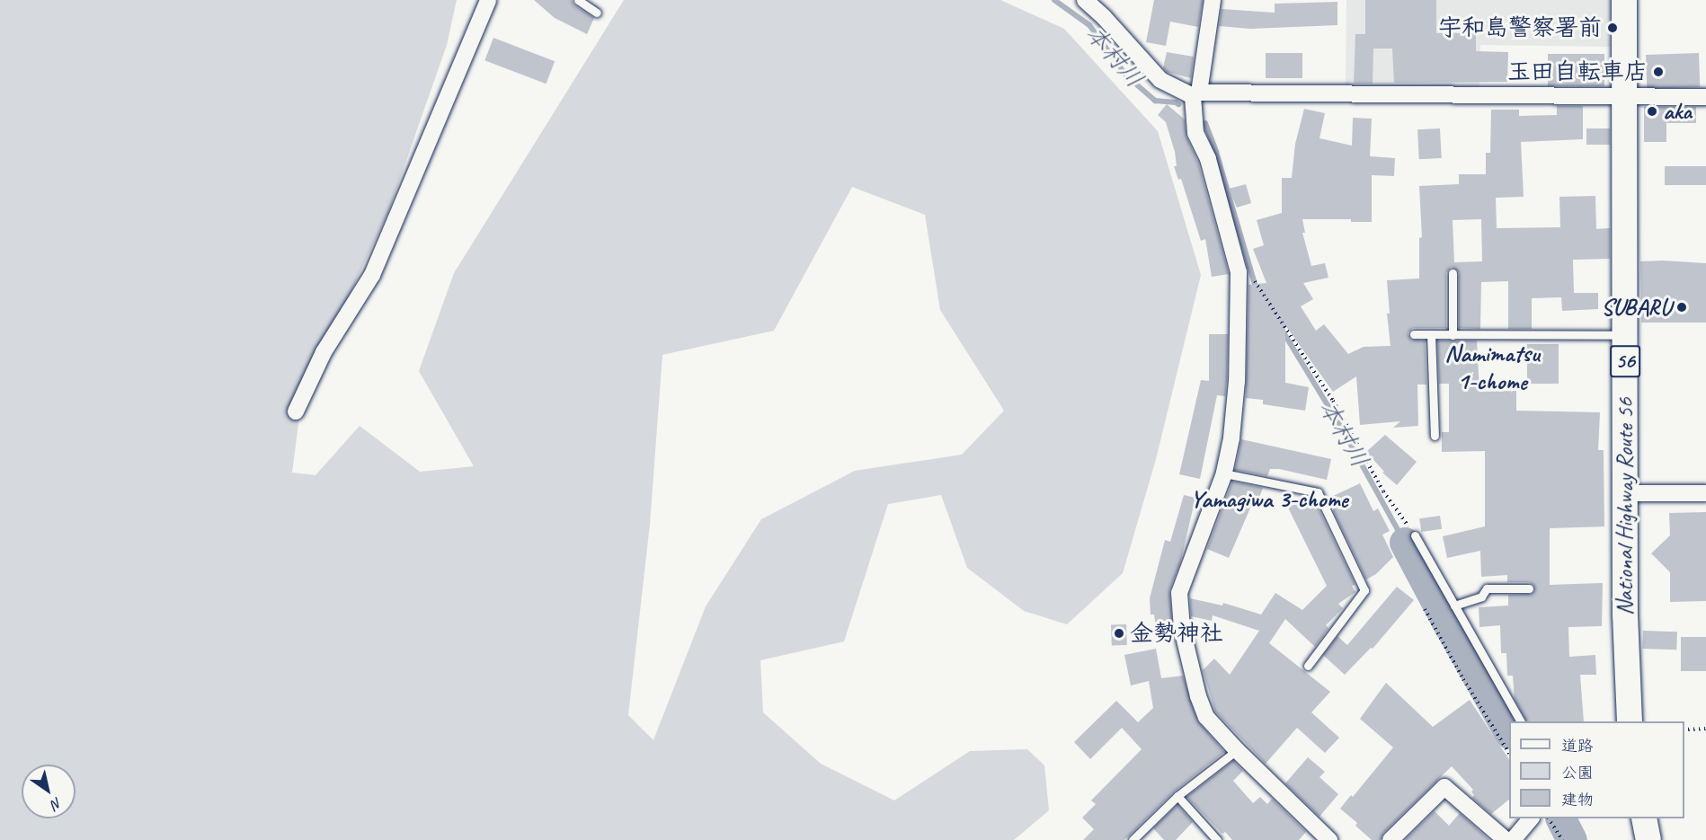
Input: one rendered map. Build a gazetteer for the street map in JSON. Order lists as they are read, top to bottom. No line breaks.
{"streets":{"highway":["56","National Highway Route 56"]},"districts":["Namimatsu 1-chome","Yamagiwa 3-chome"],"water":["本村川"],"places":["宇和島警察署前","玉田自転車店","aka","SUBARU","金勢神社"],"legend":["道路","公園","建物"],"north":"bottom right"}
